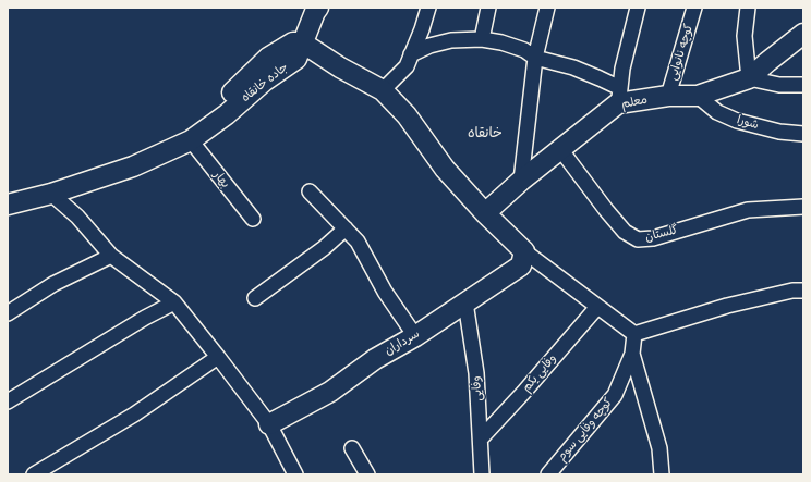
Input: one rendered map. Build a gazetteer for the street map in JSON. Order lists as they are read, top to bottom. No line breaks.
{"streets":{"street":["کوچه نانوایی","جاده خانقاه","معلم","شورا","بهار","گلستان","سرداران","وفایی یکم","وفایی","کوچه وفایی سوم"]},"crossings":[["کوچه نانوایی","معلم"],["جاده خانقاه","بهار"],["معلم","شورا"],["معلم","گلستان"],["سرداران","وفایی"],["وفایی یکم","وفایی"]],"districts":["خانقاه"]}
